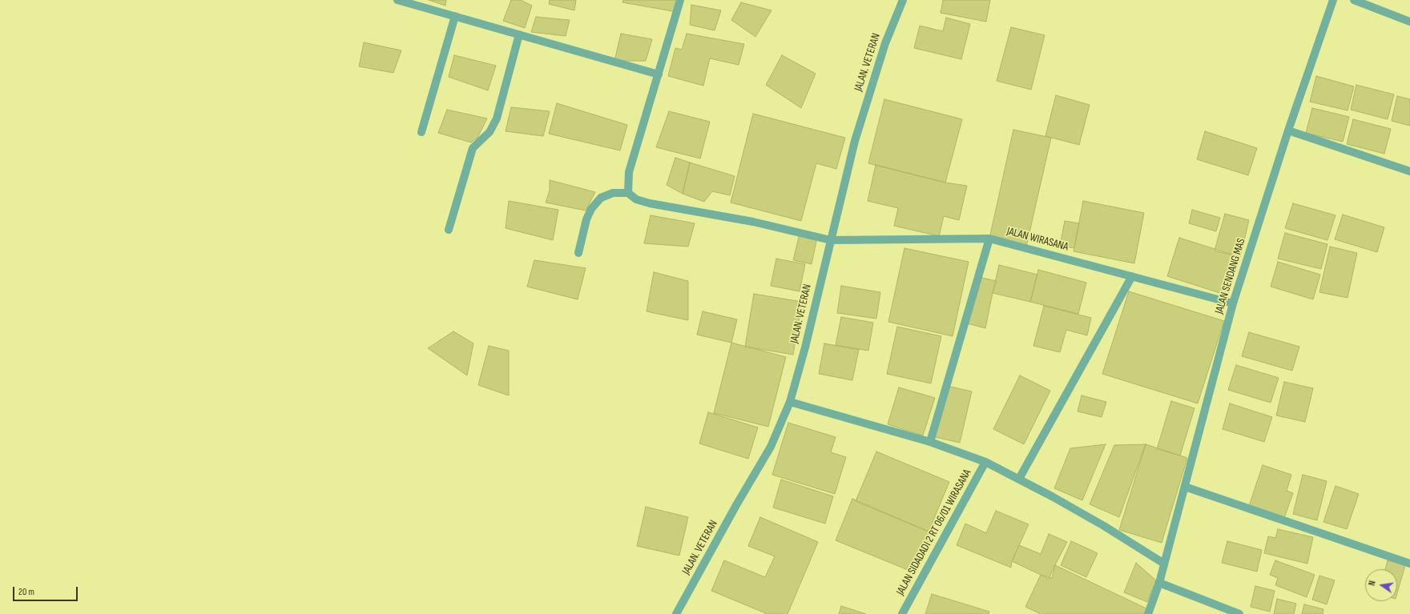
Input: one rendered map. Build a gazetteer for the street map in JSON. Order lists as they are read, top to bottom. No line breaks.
{"streets":{"street":["JALAN. VETERAN","JALAN WIRASANA","JALAN SENDANG MAS","JALAN SIDADADI 2 RT 06/01 WIRASANA"]},"crossings":[["JALAN. VETERAN","JALAN WIRASANA"],["JALAN WIRASANA","JALAN SENDANG MAS"]],"scale_bar":"20 m","north":"left"}
